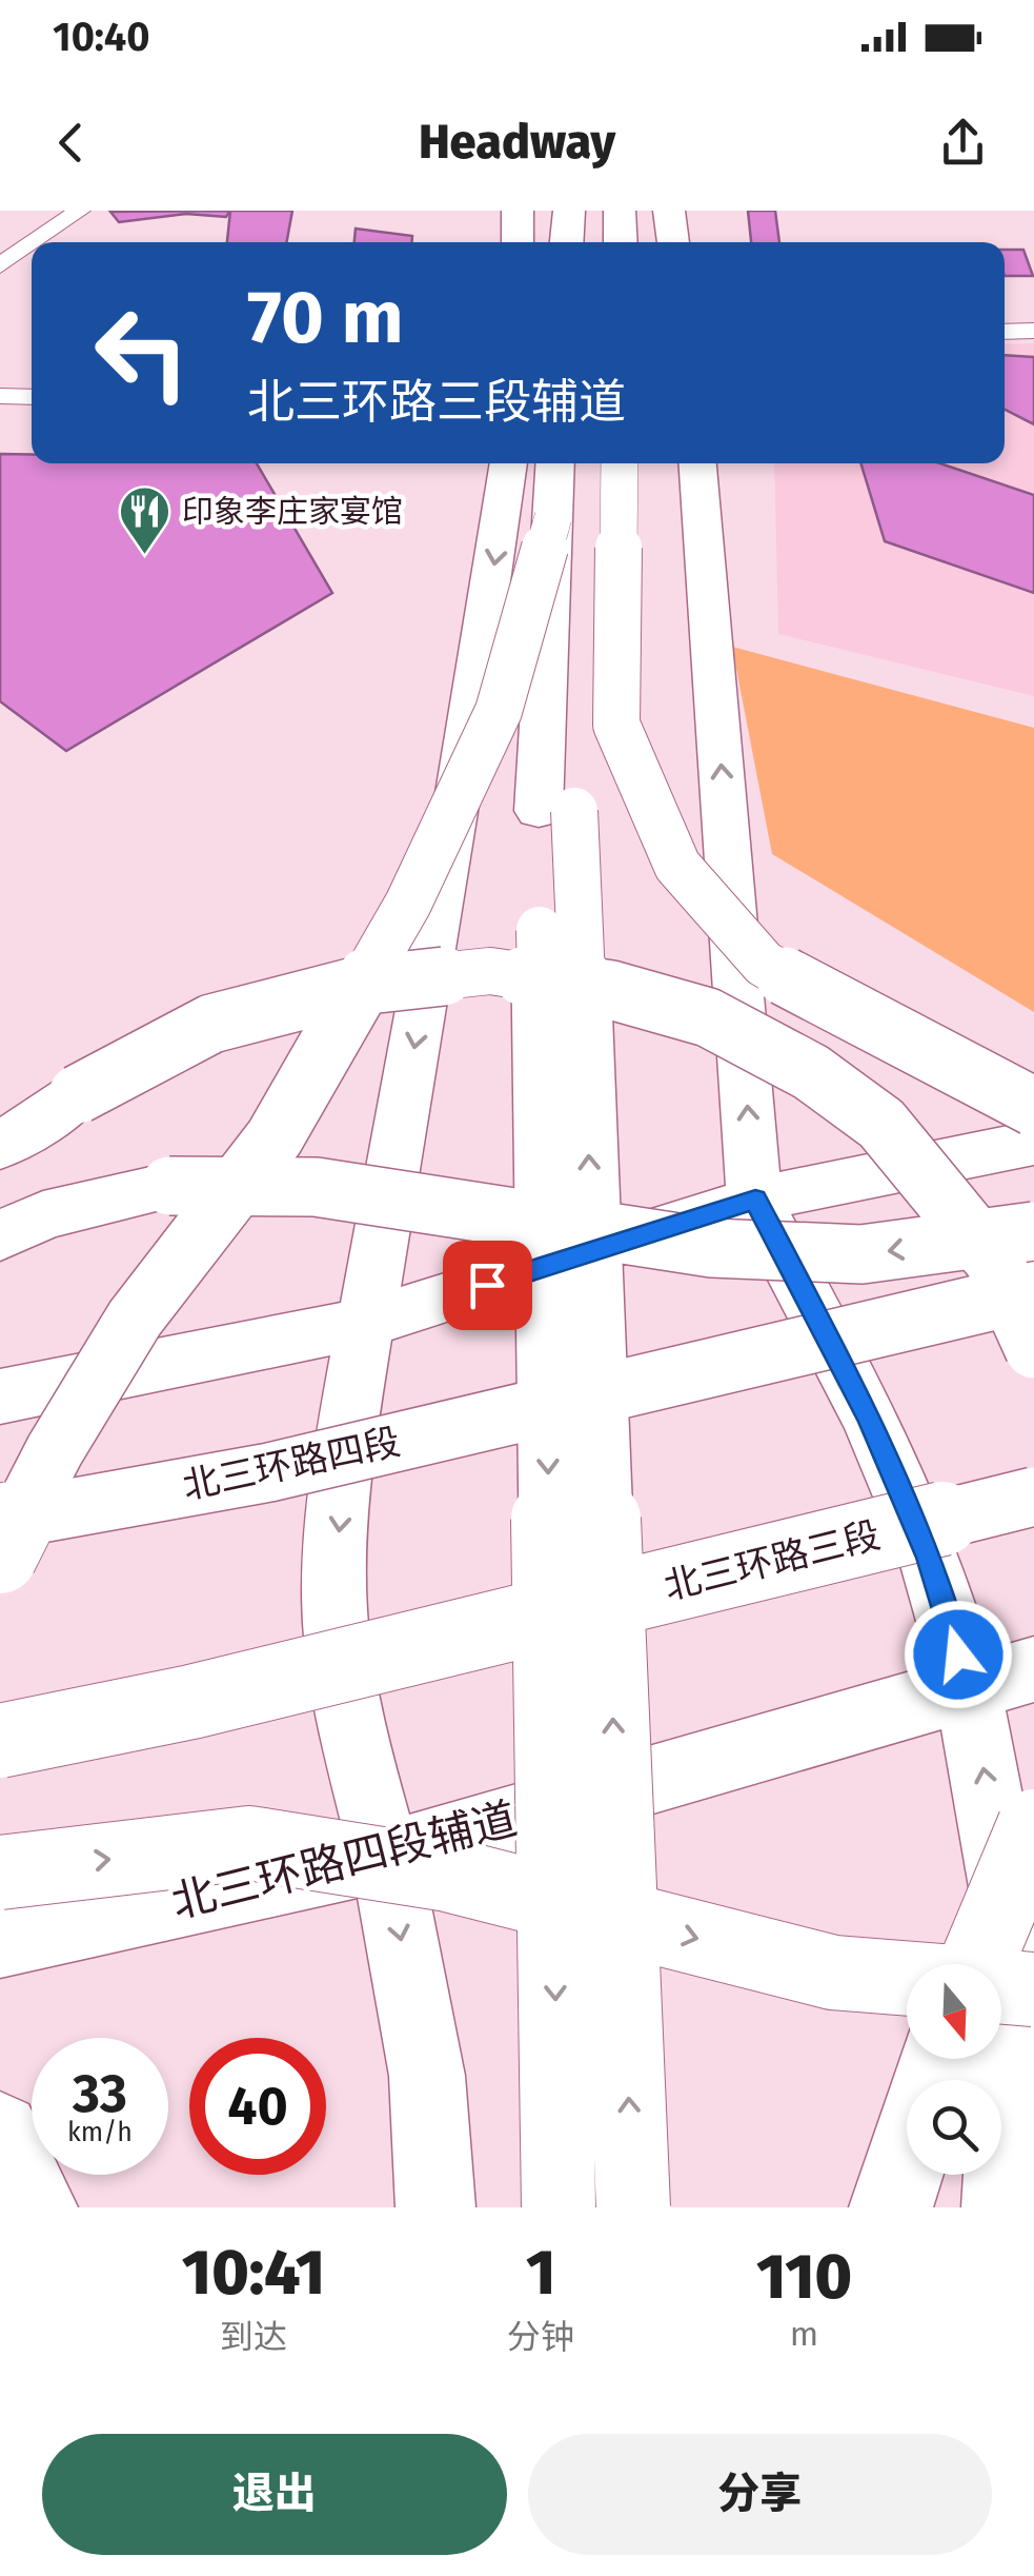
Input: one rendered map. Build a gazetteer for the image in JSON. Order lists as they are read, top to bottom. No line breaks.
{"streets":{"main road":["北三环路四段","北三环路三段"],"street":["北三环路四段辅道"]},"places":{"restaurant":["印象李庄家宴馆"]},"north":"bottom","page":{"status":"10:40","header":"Headway","turn":["70 m","北三环路三段辅道"],"speed":"33 km/h","limit":"40","eta":["10:41","到达","1","分钟","110","m"],"buttons":["退出","分享"]}}
